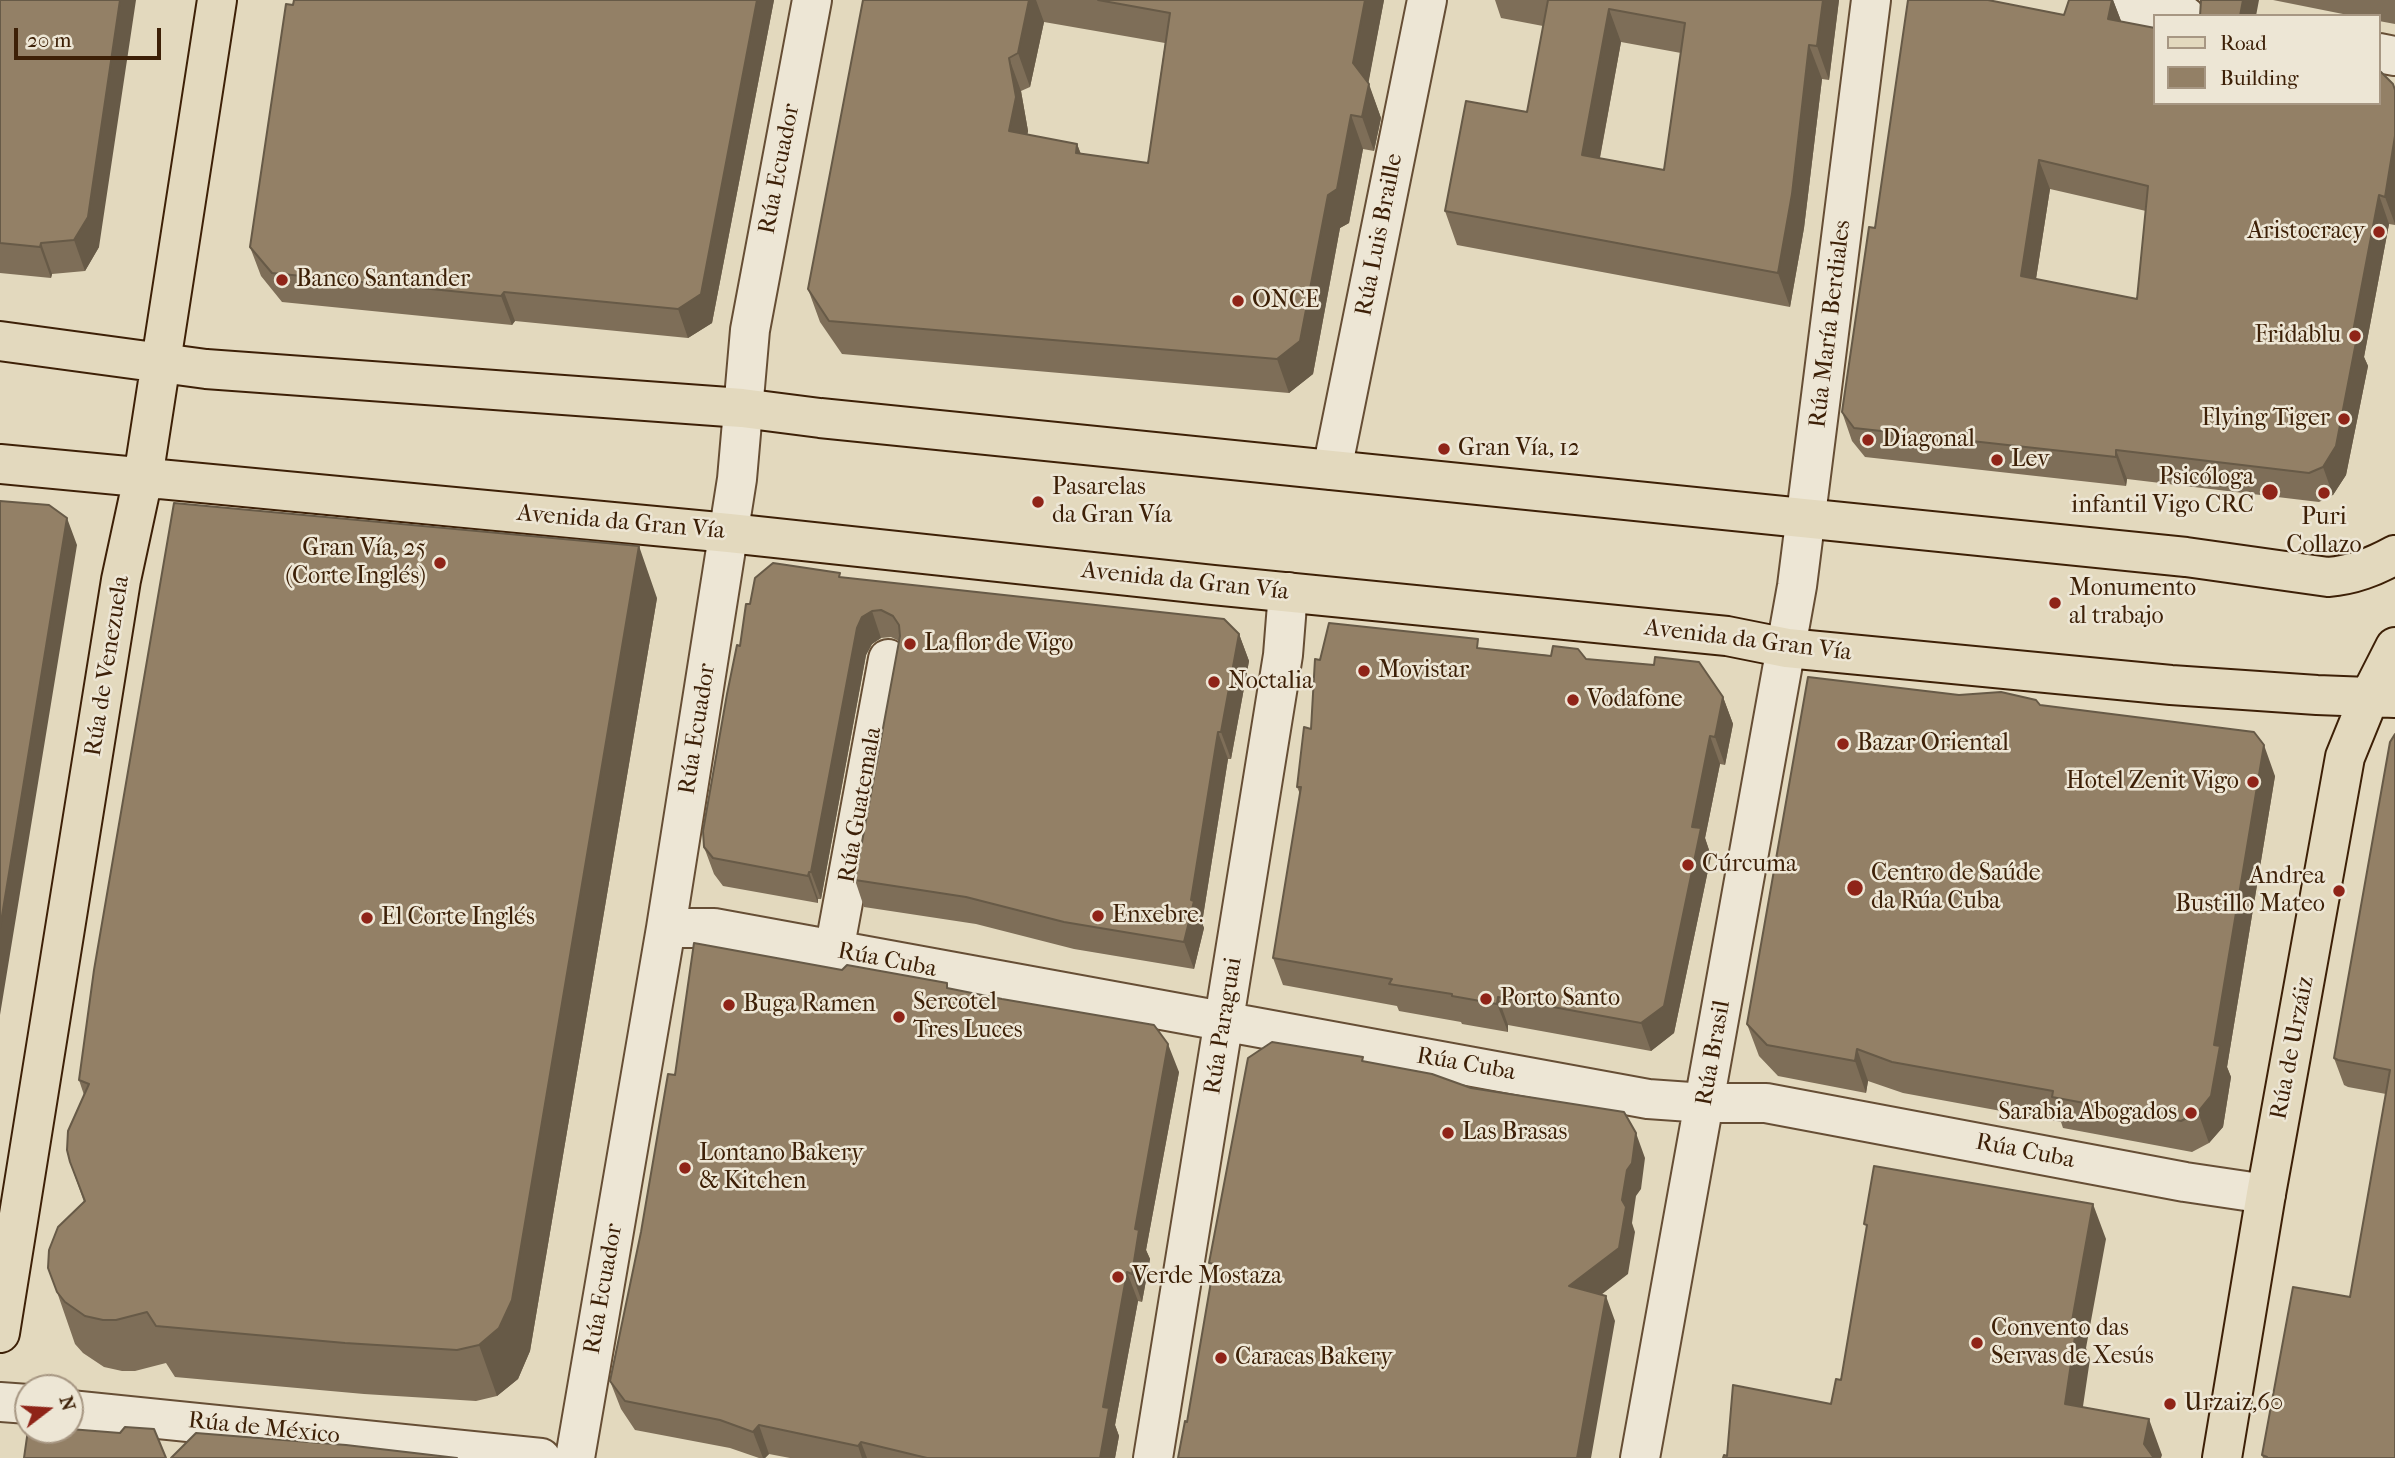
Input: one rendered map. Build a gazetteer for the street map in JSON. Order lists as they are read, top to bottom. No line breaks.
{"streets":{"main road":["Avenida da Gran Vía","Rúa de Venezuela","Rúa de Urzáiz"],"street":["Rúa Ecuador","Rúa Luis Braille","Rúa María Berdiales","Rúa Guatemala","Rúa Cuba","Rúa Paraguai","Rúa Brasil","Rúa de México"]},"crossings":[["Rúa Ecuador","Avenida da Gran Vía"],["Rúa Ecuador","Rúa Cuba"],["Rúa María Berdiales","Avenida da Gran Vía"],["Rúa María Berdiales","Rúa Brasil"],["Avenida da Gran Vía","Rúa de Venezuela"],["Avenida da Gran Vía","Rúa Paraguai"],["Avenida da Gran Vía","Rúa de Urzáiz"],["Avenida da Gran Vía","Rúa Brasil"],["Rúa Guatemala","Rúa Cuba"],["Rúa Cuba","Rúa Paraguai"],["Rúa Cuba","Rúa de Urzáiz"],["Rúa Cuba","Rúa Brasil"]],"places":["Aristocracy","Banco Santander","ONCE","Fridablu","Flying Tiger","Diagonal","Gran Vía, 12","Lev","Psicóloga infantil Vigo CRC","Puri Collazo","Pasarelas da Gran Vía","Gran Vía, 25 (Corte Inglés)","Monumento al trabajo","La flor de Vigo","Movistar","Noctalia","Vodafone","Bazar Oriental","Hotel Zenit Vigo","Cúrcuma","Centro de Saúde da Rúa Cuba","Andrea Bustillo Mateo","Enxebre.","El Corte Inglés","Porto Santo","Buga Ramen","Sercotel Tres Luces","Sarabia Abogados","Las Brasas","Lontano Bakery & Kitchen","Verde Mostaza","Convento das Servas de Xesús","Caracas Bakery","Urzaiz,60"],"legend":["Road","Building"],"scale_bar":"20 m","north":"right"}
